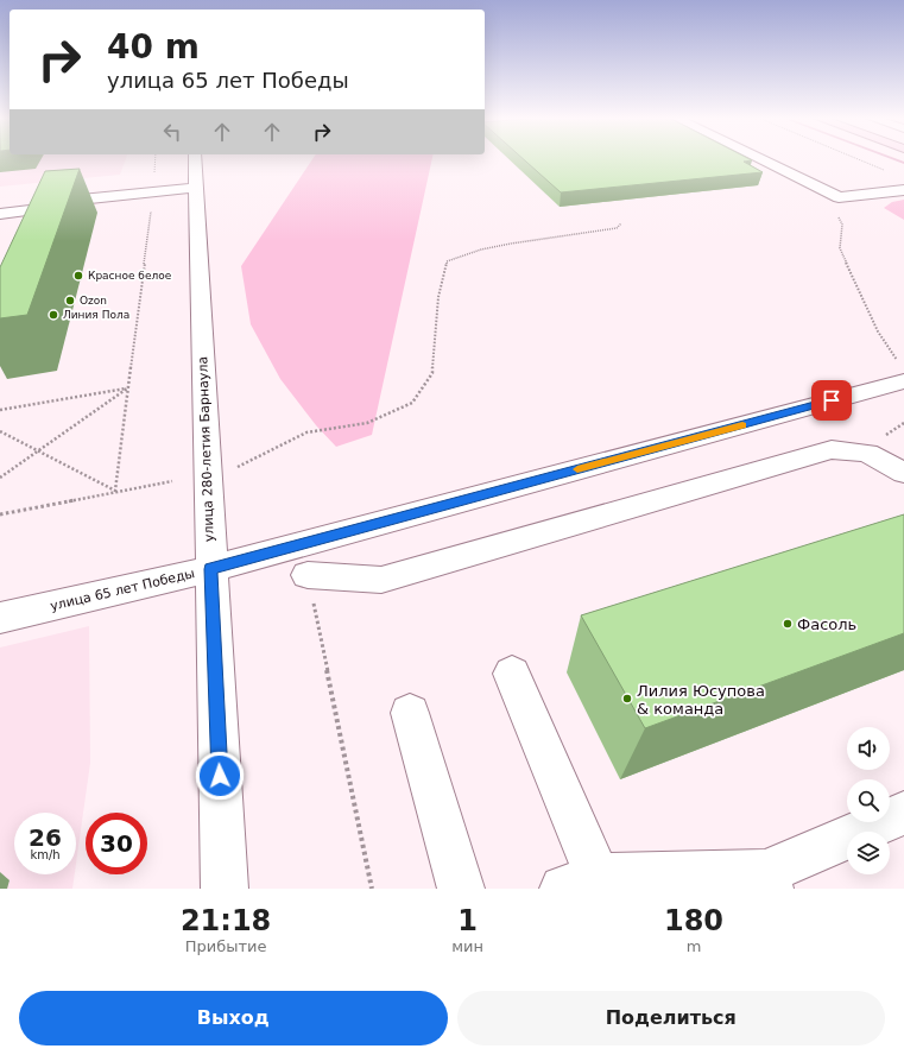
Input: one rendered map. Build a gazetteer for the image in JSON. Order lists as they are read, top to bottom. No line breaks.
{"streets":{"street":["улица 280-летия Барнаула","улица 65 лет Победы"]},"crossings":[["улица 280-летия Барнаула","улица 65 лет Победы"]],"places":["Красное белое","Ozon","Линия Пола","Фасоль","Лилия Юсупова & команда"],"page":{"turn":["40 m","улица 65 лет Победы"],"speed":"26 km/h","limit":"30","eta":["21:18","Прибытие","1","мин","180","m"],"buttons":["Выход","Поделиться"]}}
